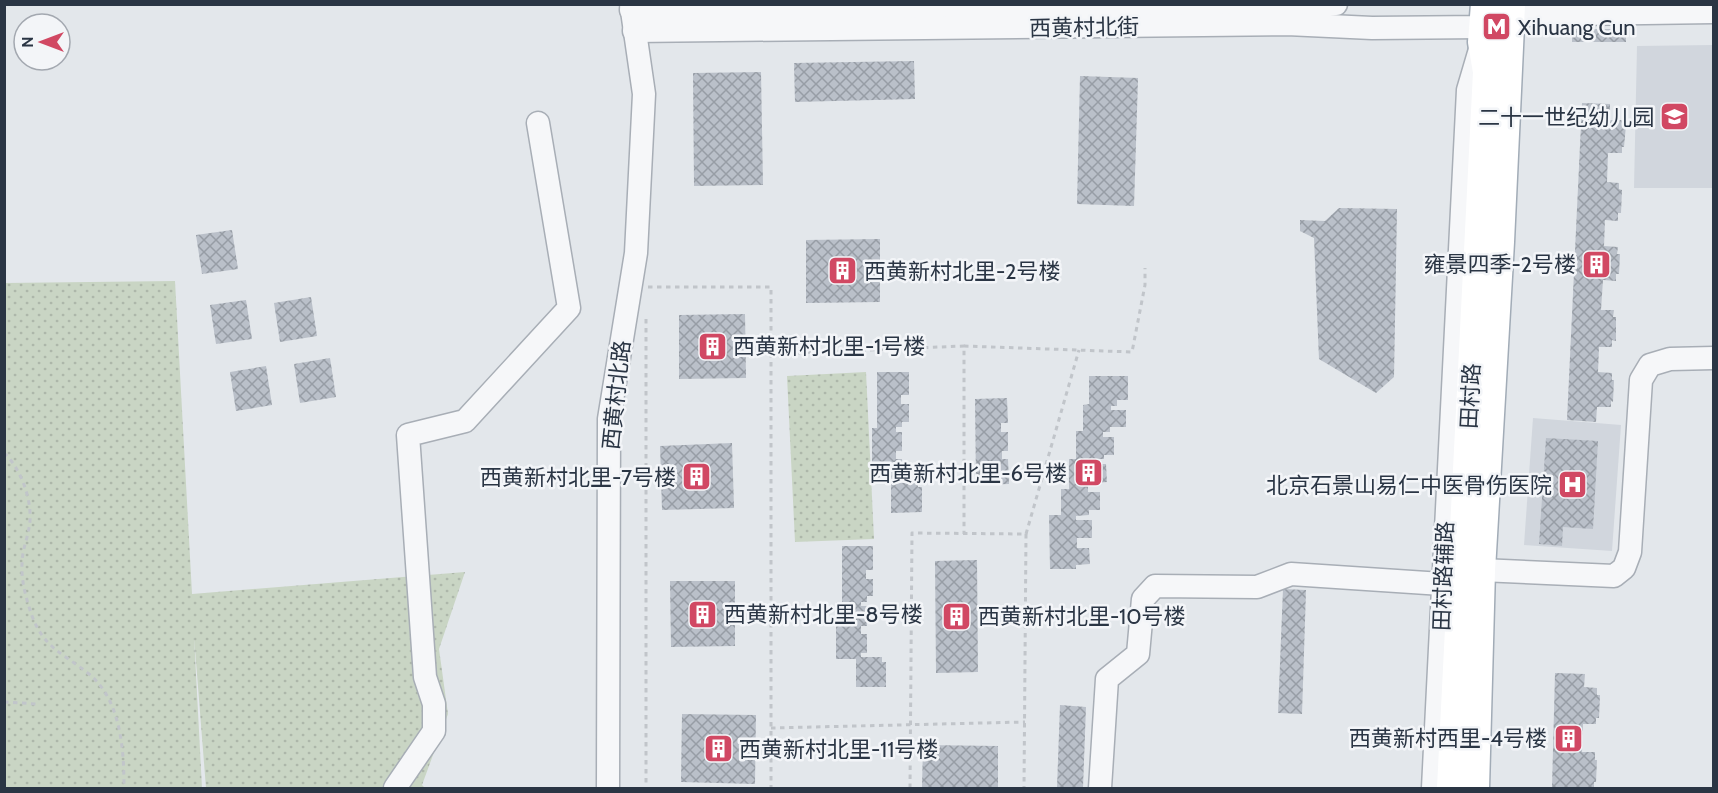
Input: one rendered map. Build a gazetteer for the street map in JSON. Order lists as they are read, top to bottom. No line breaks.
{"streets":{"main road":["田村路"],"street":["西黄村北街","西黄村北路","田村路辅路"]},"crossings":[["西黄村北街","西黄村北路"],["西黄村北街","田村路"],["西黄村北街","田村路辅路"],["田村路","田村路辅路"]],"places":{"metro station":["Xihuang Cun"],"school or university":["二十一世纪幼儿园"],"building":["雍景四季-2号楼","西黄新村北里-2号楼","西黄新村北里-1号楼","西黄新村北里-6号楼","西黄新村北里-7号楼","西黄新村北里-8号楼","西黄新村北里-10号楼","西黄新村西里-4号楼","西黄新村北里-11号楼"],"hospital":["北京石景山易仁中医骨伤医院"]},"north":"left"}
